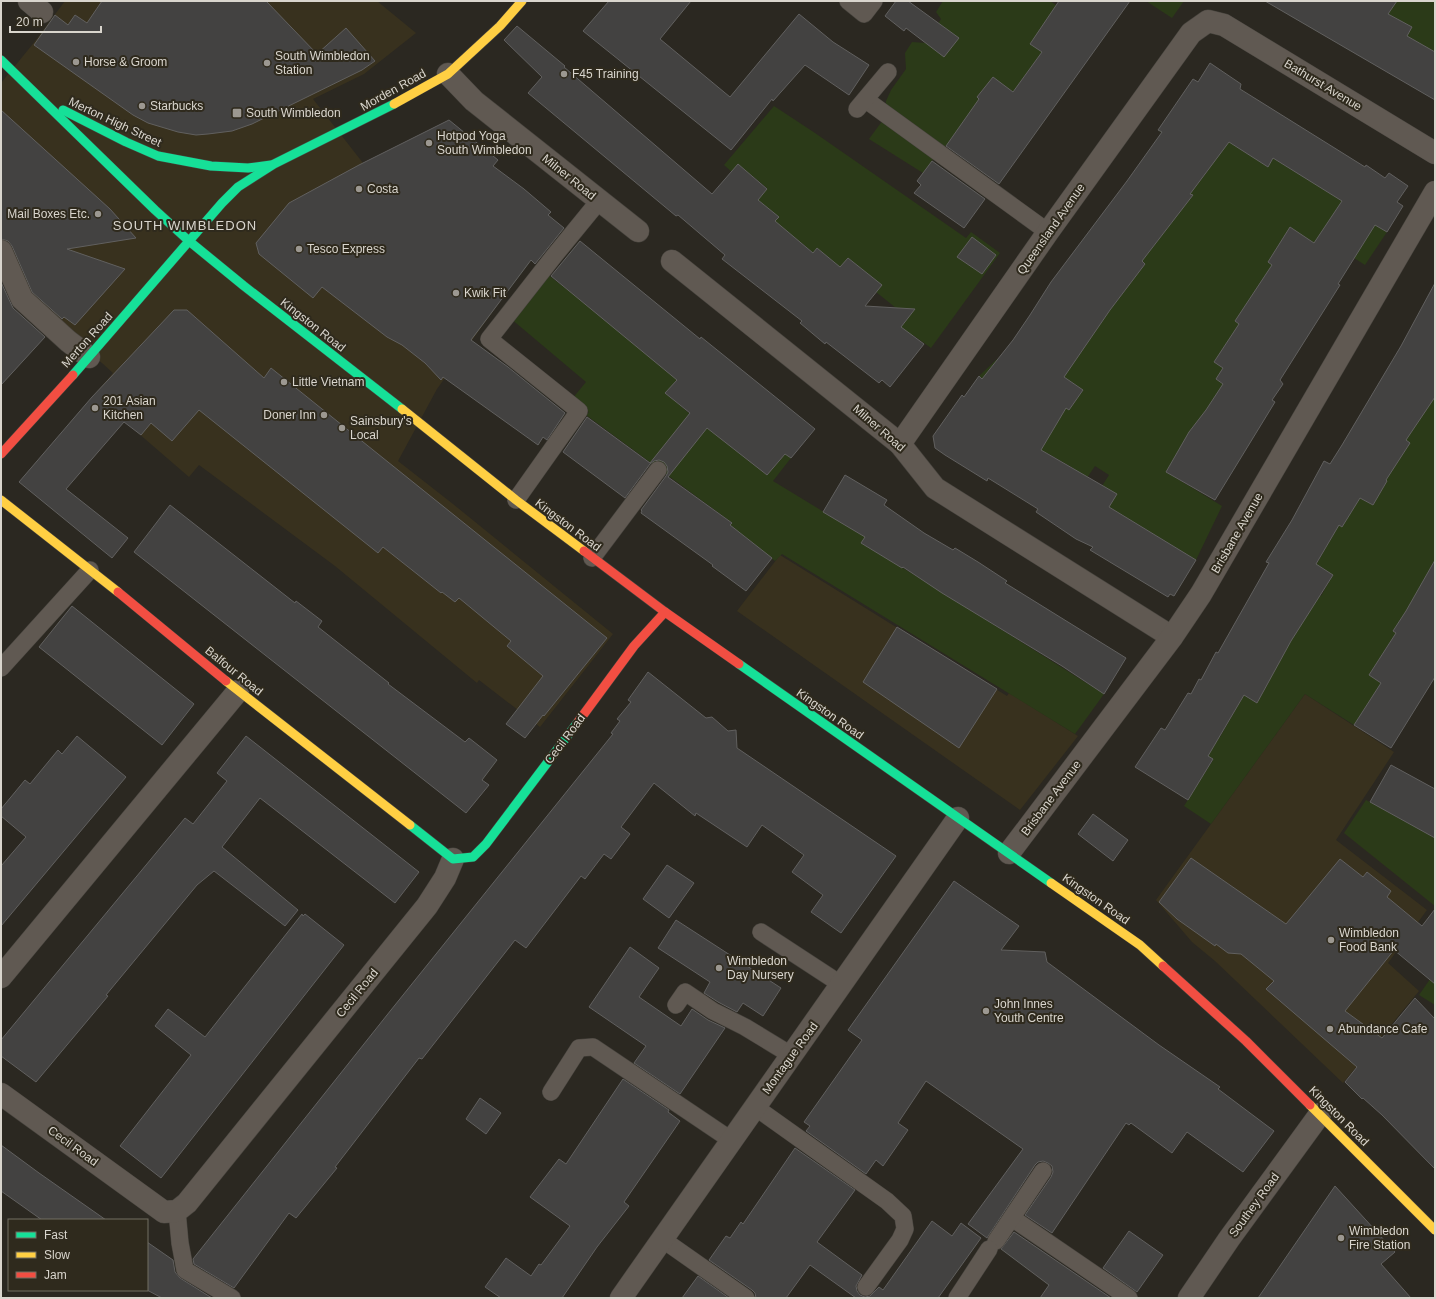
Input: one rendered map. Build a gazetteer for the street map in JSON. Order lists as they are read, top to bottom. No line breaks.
{"streets":{"main road":["Morden Road","Merton High Street","Kingston Road","Merton Road","Balfour Road","Cecil Road"],"street":["Bathurst Avenue","Milner Road","Queensland Avenue","Brisbane Avenue","Montague Road","Southey Road"]},"crossings":[["Bathurst Avenue","Queensland Avenue"],["Morden Road","Merton High Street"],["Morden Road","Milner Road"],["Morden Road","Kingston Road"],["Morden Road","Merton Road"],["Merton High Street","Kingston Road"],["Merton High Street","Merton Road"],["Milner Road","Queensland Avenue"],["Milner Road","Brisbane Avenue"],["Kingston Road","Merton Road"],["Kingston Road","Brisbane Avenue"],["Kingston Road","Cecil Road"],["Kingston Road","Montague Road"],["Kingston Road","Southey Road"],["Balfour Road","Cecil Road"]],"districts":["SOUTH WIMBLEDON"],"places":{"other":["Horse & Groom","South Wimbledon Station","F45 Training","Starbucks","Hotpod Yoga South Wimbledon","Costa","Mail Boxes Etc.","Tesco Express","Kwik Fit","Little Vietnam","201 Asian Kitchen","Doner Inn","Sainsbury's Local","Wimbledon Food Bank","Wimbledon Day Nursery","John Innes Youth Centre","Abundance Cafe","Wimbledon Fire Station"],"transit":["South Wimbledon"]},"legend":["Fast","Slow","Jam"],"scale_bar":"20 m"}
